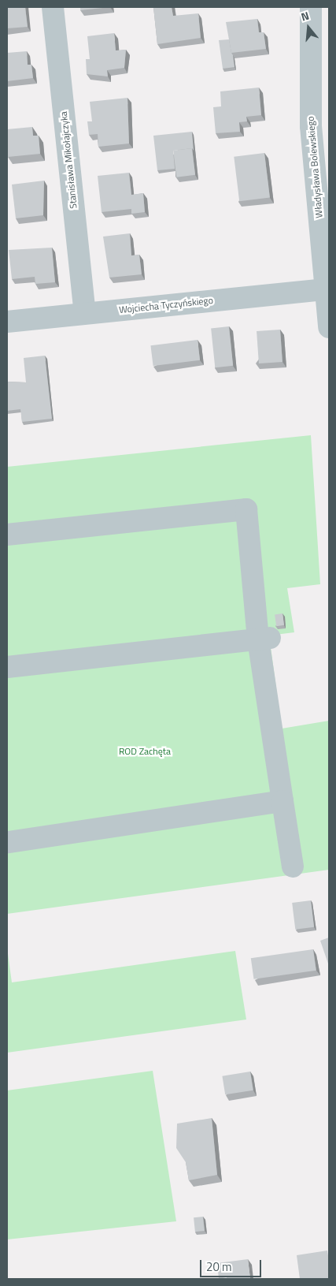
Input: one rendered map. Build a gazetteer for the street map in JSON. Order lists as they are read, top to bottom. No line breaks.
{"streets":{"street":["Stanisława Mikołajczyka","Władysława Bolewskiego","Wojciecha Tyczyńskiego"]},"crossings":[["Stanisława Mikołajczyka","Wojciecha Tyczyńskiego"],["Władysława Bolewskiego","Wojciecha Tyczyńskiego"]],"parks":["ROD Zachęta"],"scale_bar":"20 m","north":"top"}
